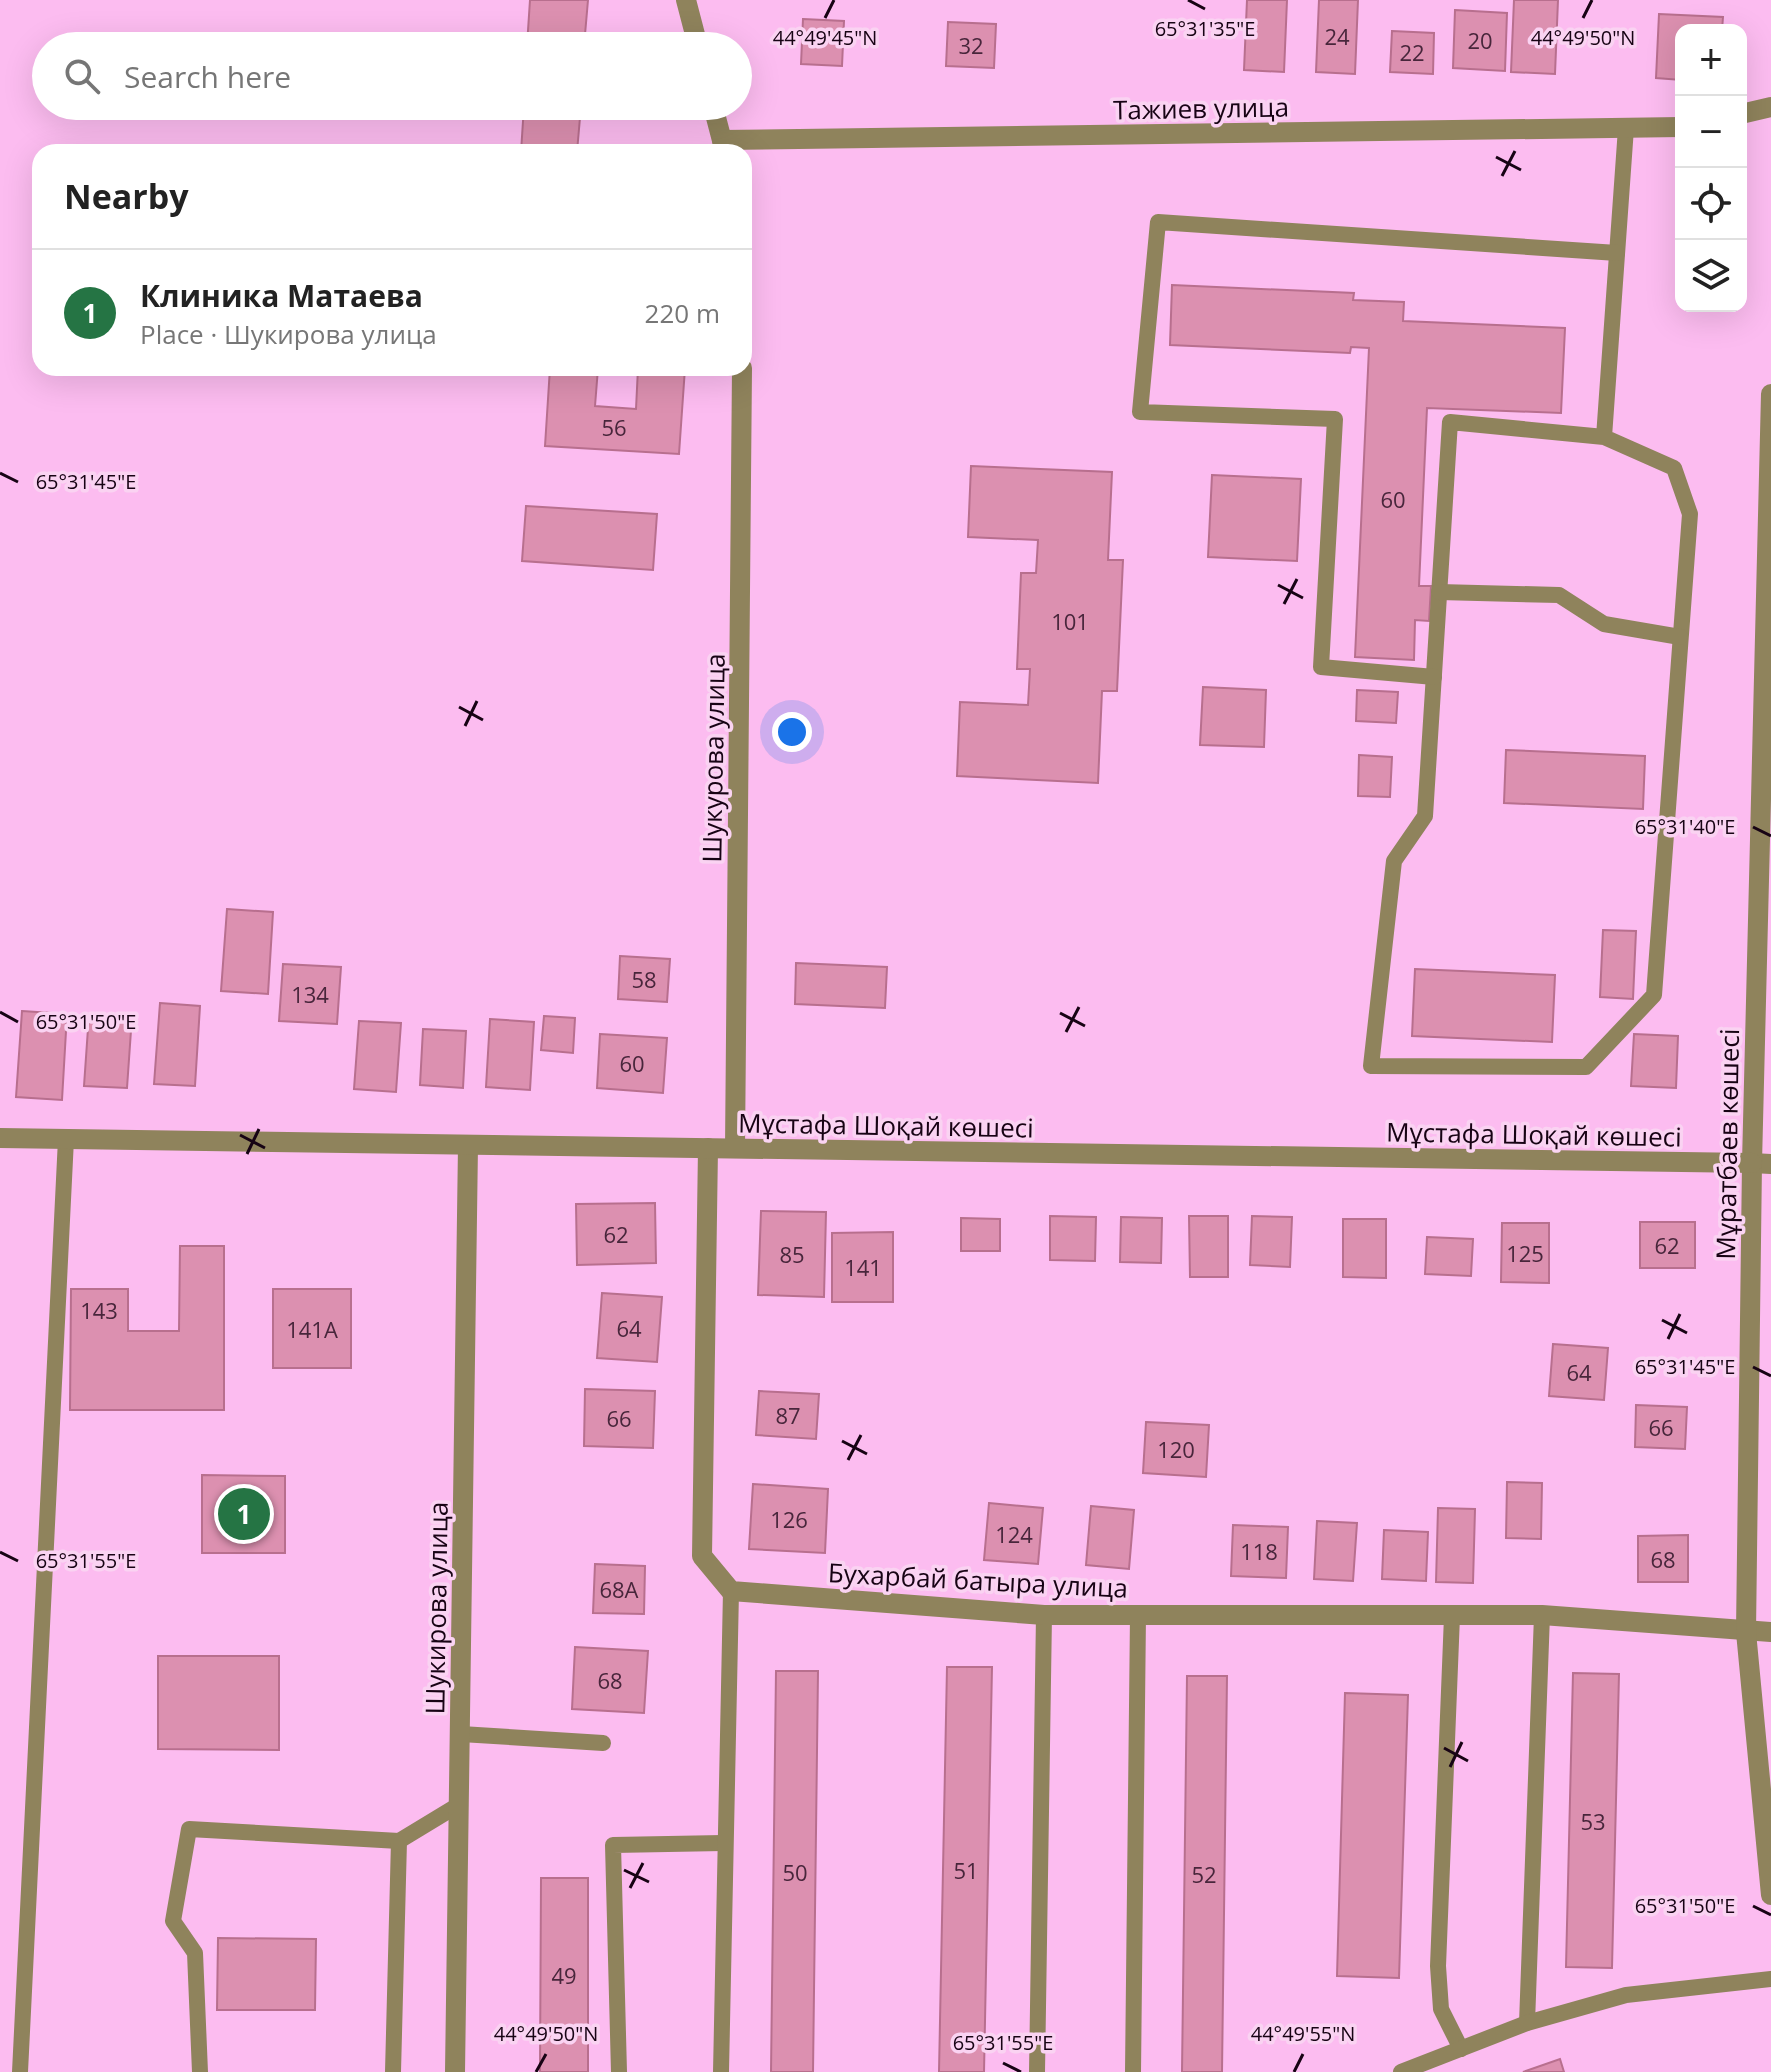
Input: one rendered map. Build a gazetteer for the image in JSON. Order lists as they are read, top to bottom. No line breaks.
{"streets":{"street":["Тажиев улица","Шукурова улица","Мұстафа Шоқай көшесі","Мұратбаев көшесі","Бухарбай батыра улица","Шукирова улица"]},"crossings":[["Шукурова улица","Мұстафа Шоқай көшесі"],["Мұстафа Шоқай көшесі","Мұратбаев көшесі"],["Мұстафа Шоқай көшесі","Шукирова улица"],["Мұратбаев көшесі","Бухарбай батыра улица"]],"house_numbers":["24","20","32","22","56","60","101","58","134","60","62","62","125","85","141","143","64","141А","64","87","66","66","120","126","124","118","68","68А","68","53","51","50","52","49"],"page":{"map_buttons":["+","−"],"search":"Search here","heading":"Nearby","list":[{"mark":"1","name":"Клиника Матаева","note":"Place · Шукирова улица","value":"220 m"}],"pins":"1"},"coordinates":["65°31'35\"E","44°49'45\"N","44°49'50\"N","65°31'45\"E","65°31'40\"E","65°31'50\"E","65°31'55\"E","44°49'55\"N"]}
